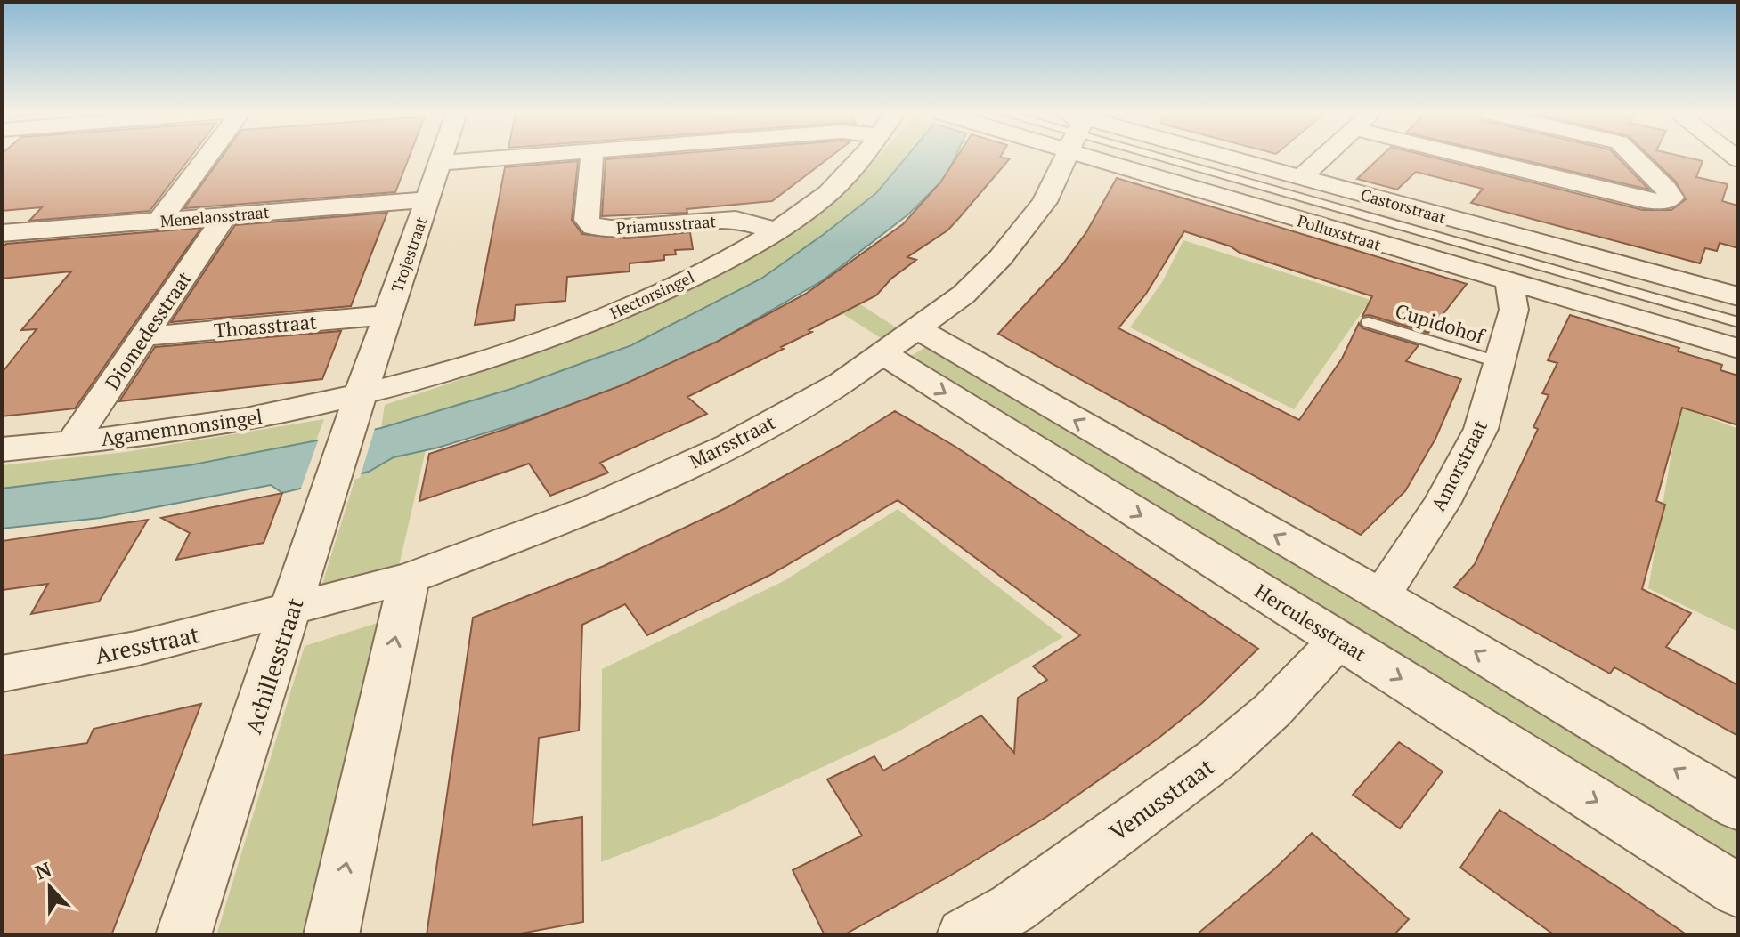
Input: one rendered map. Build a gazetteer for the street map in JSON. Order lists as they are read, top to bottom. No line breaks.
{"streets":{"street":["Castorstraat","Menelaosstraat","Priamusstraat","Polluxstraat","Trojestraat","Hectorsingel","Thoasstraat","Diomedesstraat","Agamemnonsingel","Marsstraat","Amorstraat","Herculesstraat","Aresstraat","Achillesstraat","Venusstraat"],"lane":["Cupidohof"]},"crossings":[["Menelaosstraat","Trojestraat"],["Menelaosstraat","Diomedesstraat"],["Priamusstraat","Hectorsingel"],["Polluxstraat","Amorstraat"],["Trojestraat","Hectorsingel"],["Trojestraat","Thoasstraat"],["Trojestraat","Agamemnonsingel"],["Trojestraat","Achillesstraat"],["Hectorsingel","Agamemnonsingel"],["Hectorsingel","Achillesstraat"],["Cupidohof","Amorstraat"],["Thoasstraat","Diomedesstraat"],["Diomedesstraat","Agamemnonsingel"],["Agamemnonsingel","Achillesstraat"],["Marsstraat","Herculesstraat"],["Marsstraat","Aresstraat"],["Marsstraat","Achillesstraat"],["Herculesstraat","Venusstraat"],["Aresstraat","Achillesstraat"]],"north":"top"}
